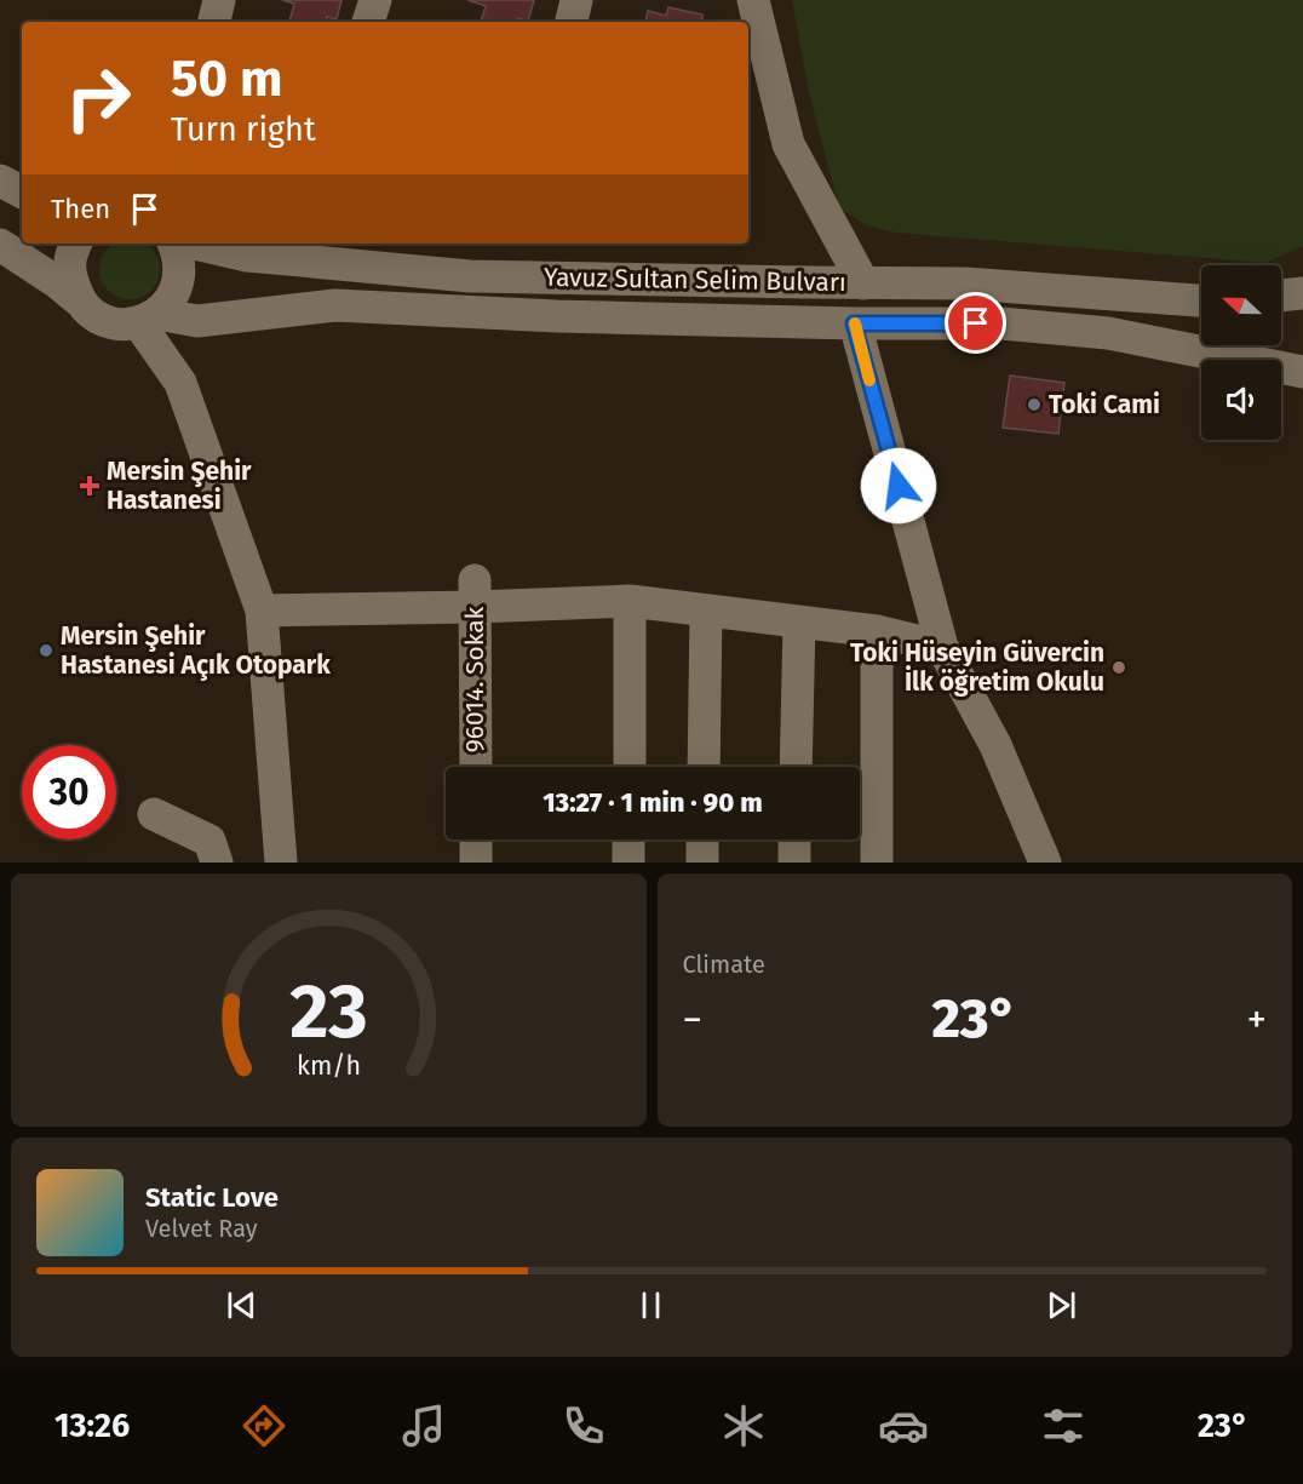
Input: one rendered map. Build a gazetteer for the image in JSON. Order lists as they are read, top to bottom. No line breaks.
{"streets":{"street":["Yavuz Sultan Selim Bulvarı","96014. Sokak"]},"places":{"other":["Toki Cami","Mersin Şehir Hastanesi Açık Otopark","Toki Hüseyin Güvercin İlk öğretim Okulu"],"health":["Mersin Şehir Hastanesi"]},"north":"left","page":{"turn":["50 m","Turn right"],"then":"Then","limit":"30","trip":"13:27 · 1 min · 90 m","tile":"Climate","heat":["−","23°","+"],"song":["Static Love","Velvet Ray"],"tabs":["13:26","23°"],"gauge":["23","km/h"]}}
